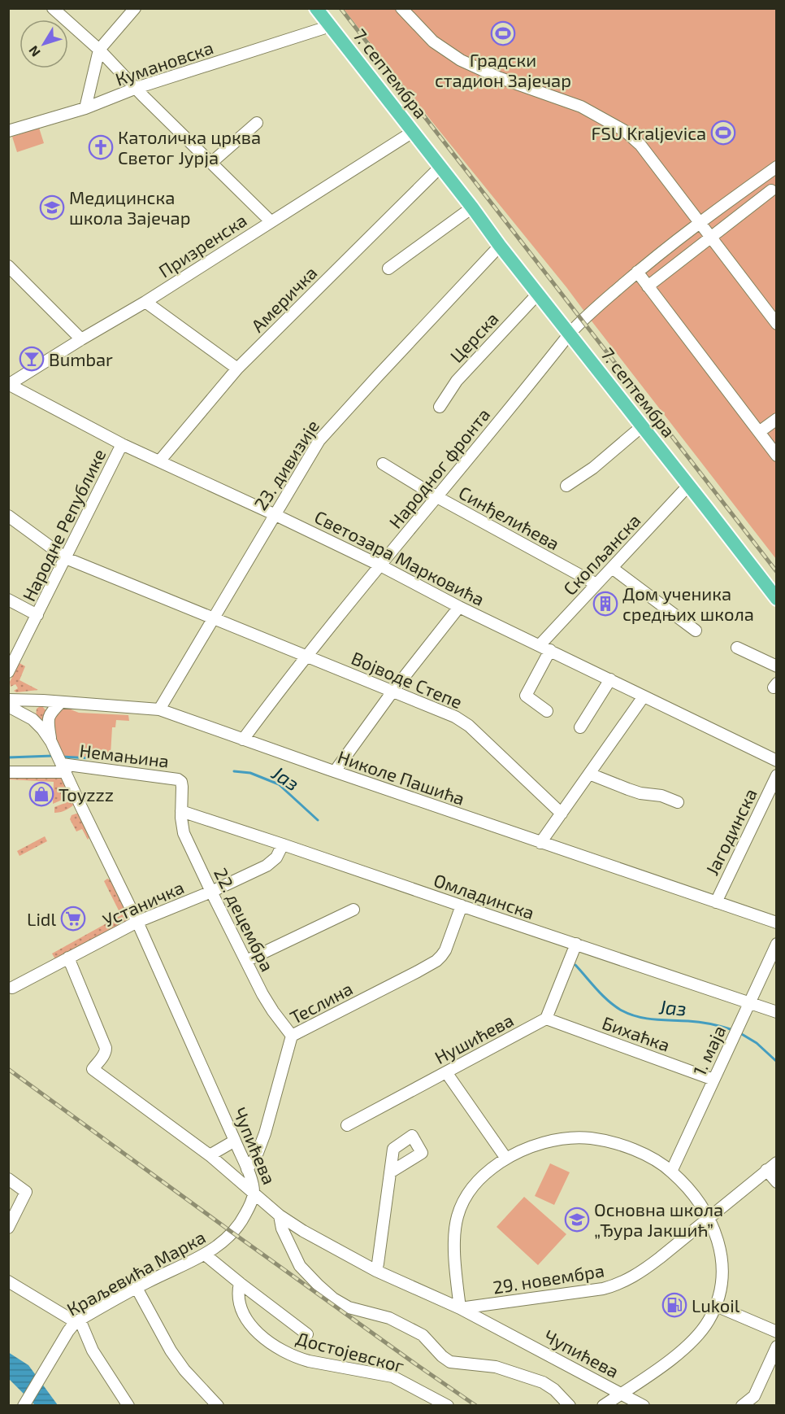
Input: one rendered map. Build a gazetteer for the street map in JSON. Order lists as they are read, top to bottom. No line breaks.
{"streets":{"main road":["7. септембра"],"street":["Кумановска","Призренска","Америчка","Церска","23. дивизије","Народног фронта","Синђелићева","Народне Републике","Скопљанска","Светозара Марковића","Војводе Степе","Немањина","Николе Пашића","Јагодинска","Омладинска","Устаничка","22. децембра","Теслина","Бихаћка","Нушићева","1. маја","Чупићева","Краљевића Марка","29. новембра","Достојевског"]},"crossings":[["Кумановска","7. септембра"],["7. септембра","Призренска"],["7. септембра","Америчка"],["7. септембра","Церска"],["7. септембра","23. дивизије"],["7. септембра","Народног фронта"],["7. септембра","Скопљанска"],["Призренска","Светозара Марковића"],["Америчка","Светозара Марковића"],["23. дивизије","Светозара Марковића"],["23. дивизије","Војводе Степе"],["23. дивизије","Николе Пашића"],["Народног фронта","Синђелићева"],["Народног фронта","Светозара Марковића"],["Народног фронта","Војводе Степе"],["Народног фронта","Николе Пашића"],["Синђелићева","Скопљанска"],["Народне Републике","Светозара Марковића"],["Народне Републике","Војводе Степе"],["Скопљанска","Светозара Марковића"],["Немањина","Омладинска"],["Немањина","22. децембра"],["Немањина","Чупићева"],["Николе Пашића","Јагодинска"],["Омладинска","Устаничка"],["Омладинска","22. децембра"],["Омладинска","Теслина"],["Омладинска","1. маја"],["Устаничка","22. децембра"],["Устаничка","Чупићева"],["22. децембра","Теслина"],["Теслина","Чупићева"],["Бихаћка","Нушићева"],["Бихаћка","1. маја"],["Чупићева","Краљевића Марка"],["Чупићева","29. новембра"]],"water":["Јаз"],"places":{"sports":["Градски стадион Зајечар","FSU Kraljevica"],"church":["Католичка црква Светог Јурја"],"school or university":["Медицинска школа Зајечар","Основна школа „Ђура Јакшић”"],"bar":["Bumbar"],"building":["Дом ученика средњих школа"],"shop":["Toyzzz"],"supermarket":["Lidl"],"fuel station":["Lukoil"]},"north":"bottom left"}
